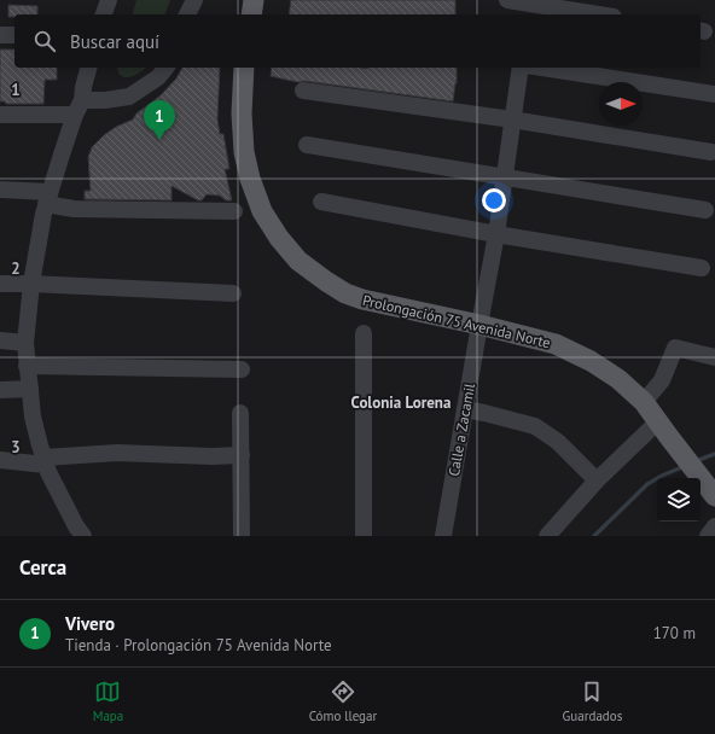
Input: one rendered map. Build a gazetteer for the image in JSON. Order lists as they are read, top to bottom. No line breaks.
{"streets":{"main road":["Prolongación 75 Avenida Norte"],"street":["Calle a Zacamil"]},"crossings":[["Prolongación 75 Avenida Norte","Calle a Zacamil"]],"districts":["Colonia Lorena"],"north":"right","page":{"search":"Buscar aquí","pins":"1","heading":"Cerca","list":[{"mark":"1","name":"Vivero","note":"Tienda · Prolongación 75 Avenida Norte","value":"170 m"}],"nav":["Mapa","Cómo llegar","Guardados"]},"grid":{"rows":["1","2","3"]}}
